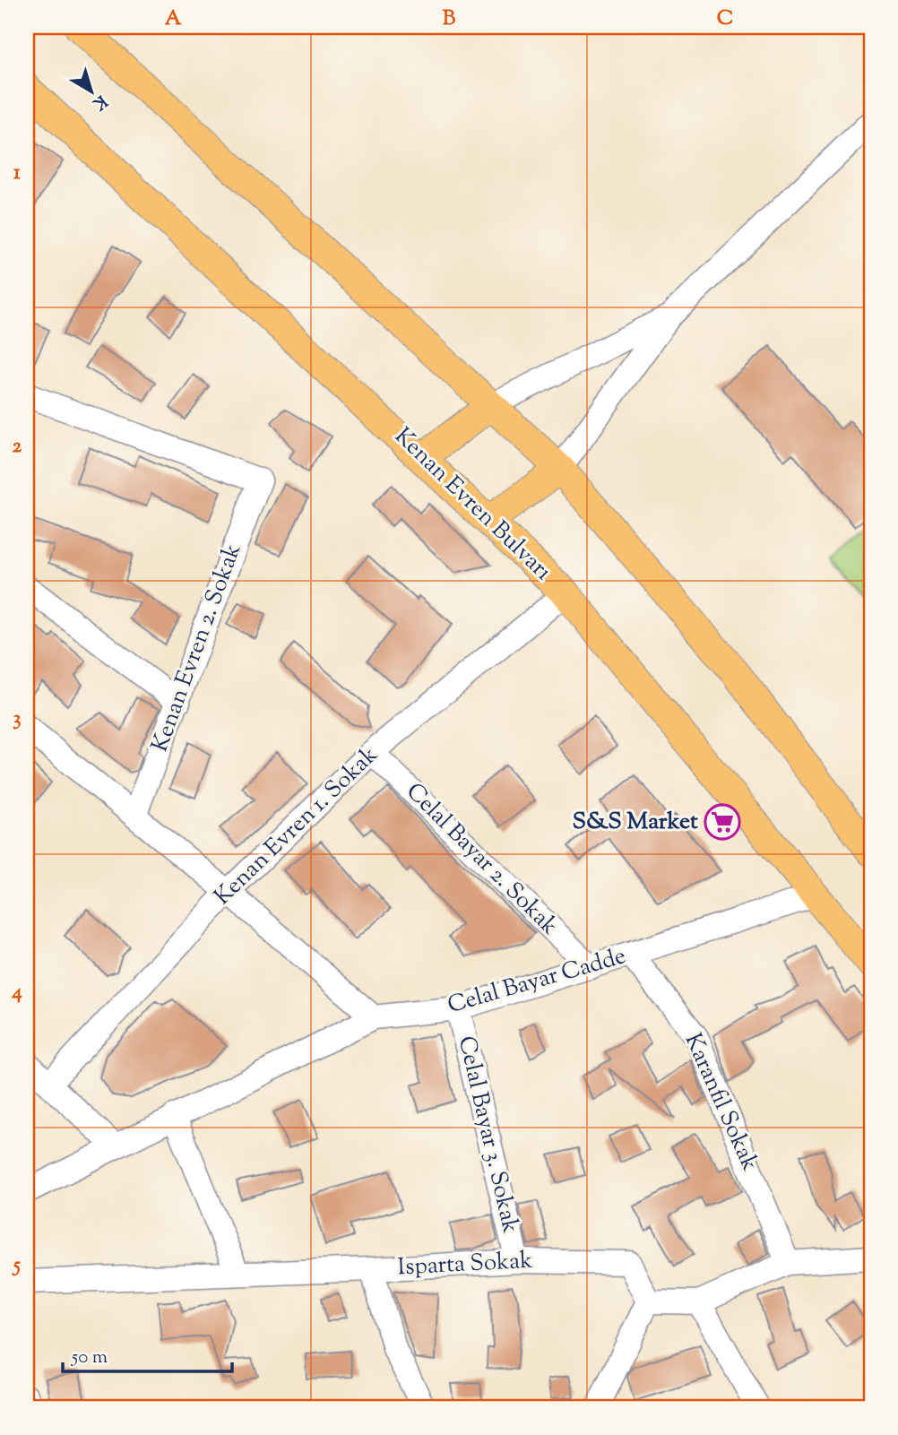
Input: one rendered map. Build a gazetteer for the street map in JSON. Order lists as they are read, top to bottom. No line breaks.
{"streets":{"main road":["Kenan Evren Bulvarı"],"street":["Kenan Evren 2. Sokak","Kenan Evren 1. Sokak","Celal Bayar 2. Sokak","Celal Bayar Cadde","Karanfil Sokak","Celal Bayar 3. Sokak","Isparta Sokak"]},"crossings":[["Kenan Evren Bulvarı","Kenan Evren 1. Sokak"],["Kenan Evren Bulvarı","Celal Bayar Cadde"],["Kenan Evren 1. Sokak","Celal Bayar 2. Sokak"],["Celal Bayar 2. Sokak","Celal Bayar Cadde"],["Celal Bayar Cadde","Karanfil Sokak"],["Celal Bayar Cadde","Celal Bayar 3. Sokak"],["Celal Bayar 3. Sokak","Isparta Sokak"]],"places":{"supermarket":["S&S Market"]},"scale_bar":"50 m","north":"bottom right","grid":{"columns":["A","B","C"],"rows":["1","2","3","4","5"]}}
